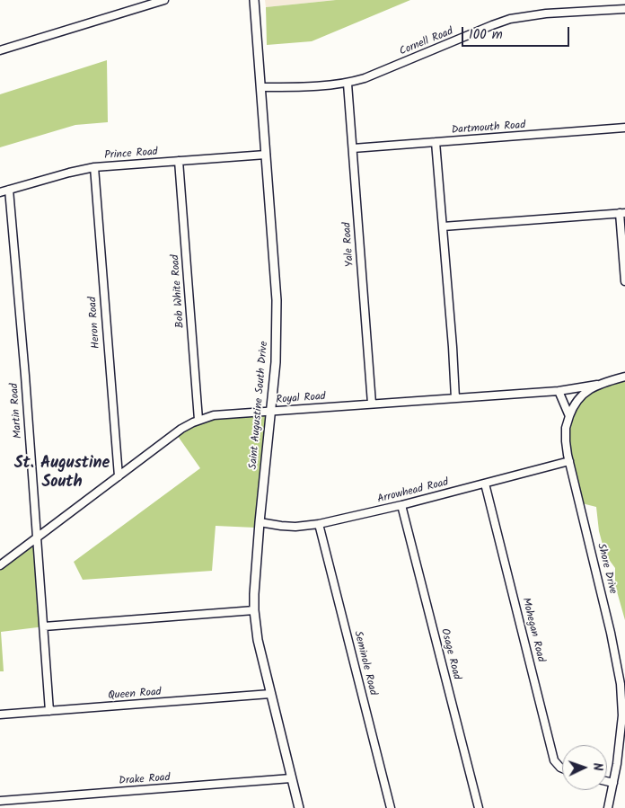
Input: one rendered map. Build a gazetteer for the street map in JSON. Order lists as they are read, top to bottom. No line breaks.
{"streets":{"street":["Cornell Road","Dartmouth Road","Prince Road","Yale Road","Bob White Road","Heron Road","Royal Road","Saint Augustine South Drive","Martin Road","Arrowhead Road","Shore Drive","Mohegan Road","Osage Road","Seminole Road","Queen Road","Drake Road"]},"crossings":[["Cornell Road","Yale Road"],["Cornell Road","Saint Augustine South Drive"],["Dartmouth Road","Yale Road"],["Prince Road","Bob White Road"],["Prince Road","Heron Road"],["Prince Road","Saint Augustine South Drive"],["Prince Road","Martin Road"],["Yale Road","Royal Road"],["Bob White Road","Royal Road"],["Heron Road","Royal Road"],["Royal Road","Saint Augustine South Drive"],["Royal Road","Martin Road"],["Royal Road","Shore Drive"],["Saint Augustine South Drive","Arrowhead Road"],["Saint Augustine South Drive","Queen Road"],["Saint Augustine South Drive","Drake Road"],["Martin Road","Queen Road"],["Arrowhead Road","Shore Drive"],["Arrowhead Road","Mohegan Road"],["Arrowhead Road","Osage Road"],["Arrowhead Road","Seminole Road"]],"districts":["St. Augustine South"],"scale_bar":"100 m","north":"right"}
